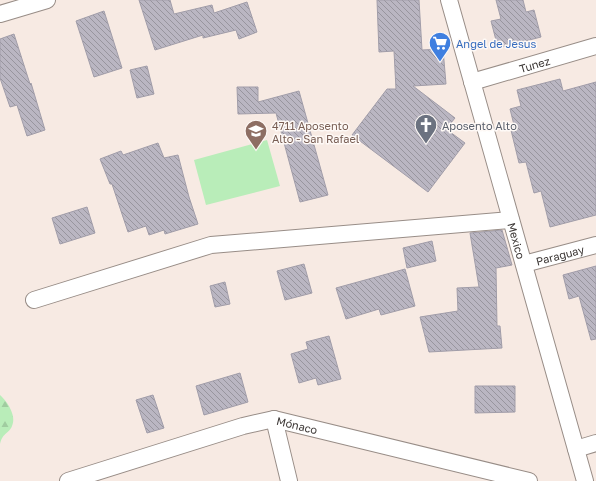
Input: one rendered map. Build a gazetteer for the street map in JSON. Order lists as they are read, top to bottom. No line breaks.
{"streets":{"street":["Tunez","Mexico","Paraguay","Mónaco"]},"crossings":[["Tunez","Mexico"],["Mexico","Paraguay"]],"places":{"supermarket":["Angel de Jesus"],"church":["Aposento Alto"],"school or university":["4711 Aposento Alto - San Rafael"]}}
